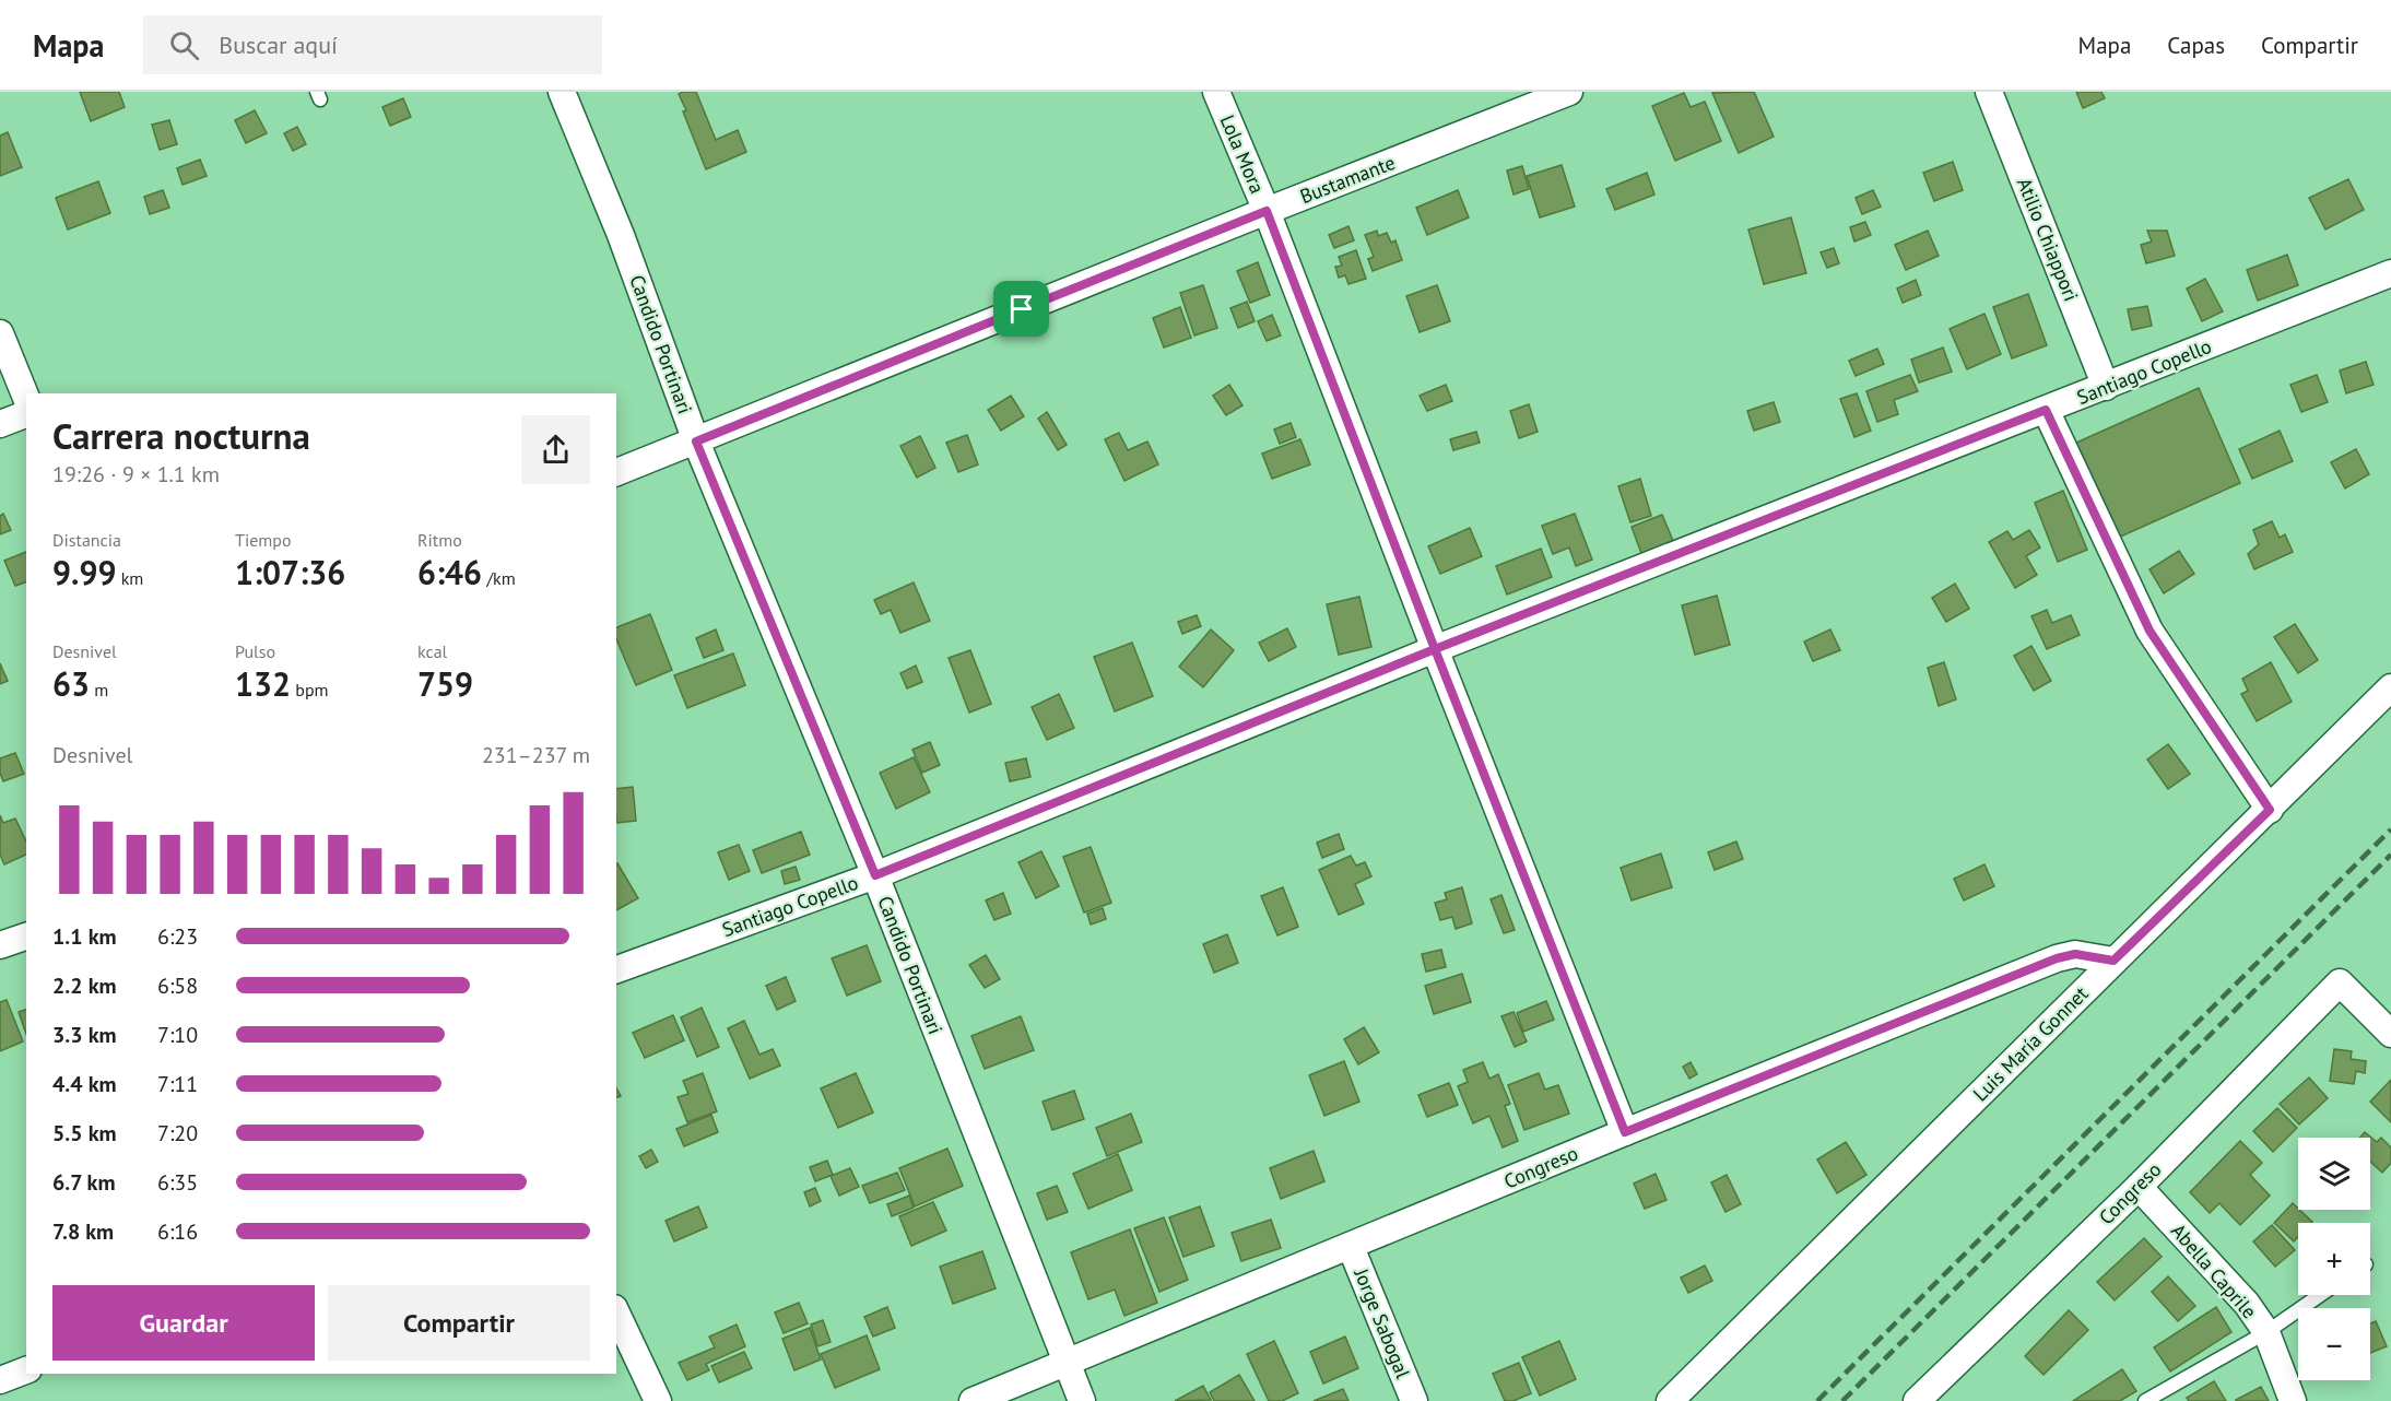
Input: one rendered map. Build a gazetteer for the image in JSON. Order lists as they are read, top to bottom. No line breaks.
{"streets":{"street":["Lola Mora","Bustamante","Atilio Chiappori","Candido Portinari","Santiago Copello","Luis María Gonnet","Congreso","Abella Caprile","Jorge Sabogal"]},"crossings":[["Lola Mora","Bustamante"],["Lola Mora","Santiago Copello"],["Lola Mora","Congreso"],["Bustamante","Candido Portinari"],["Atilio Chiappori","Santiago Copello"],["Candido Portinari","Santiago Copello"],["Candido Portinari","Congreso"],["Luis María Gonnet","Congreso"],["Congreso","Abella Caprile"],["Congreso","Jorge Sabogal"]],"page":{"header":"Mapa","search":"Buscar aquí","nav":["Mapa","Capas","Compartir"],"heading":["Carrera nocturna","19:26 · 9 × 1.1 km"],"stats":[["Distancia","9.99 km"],["Tiempo","1:07:36"],["Ritmo","6:46 /km"],["Desnivel","63 m"],["Pulso","132 bpm"],["kcal","759"]],"chart":["Desnivel","231–237 m"],"list":[{"name":"1.1 km","note":"6:23"},{"name":"2.2 km","note":"6:58"},{"name":"3.3 km","note":"7:10"},{"name":"4.4 km","note":"7:11"},{"name":"5.5 km","note":"7:20"},{"name":"6.7 km","note":"6:35"},{"name":"7.8 km","note":"6:16"}],"map_buttons":["+","−"],"buttons":["Guardar","Compartir"]}}
